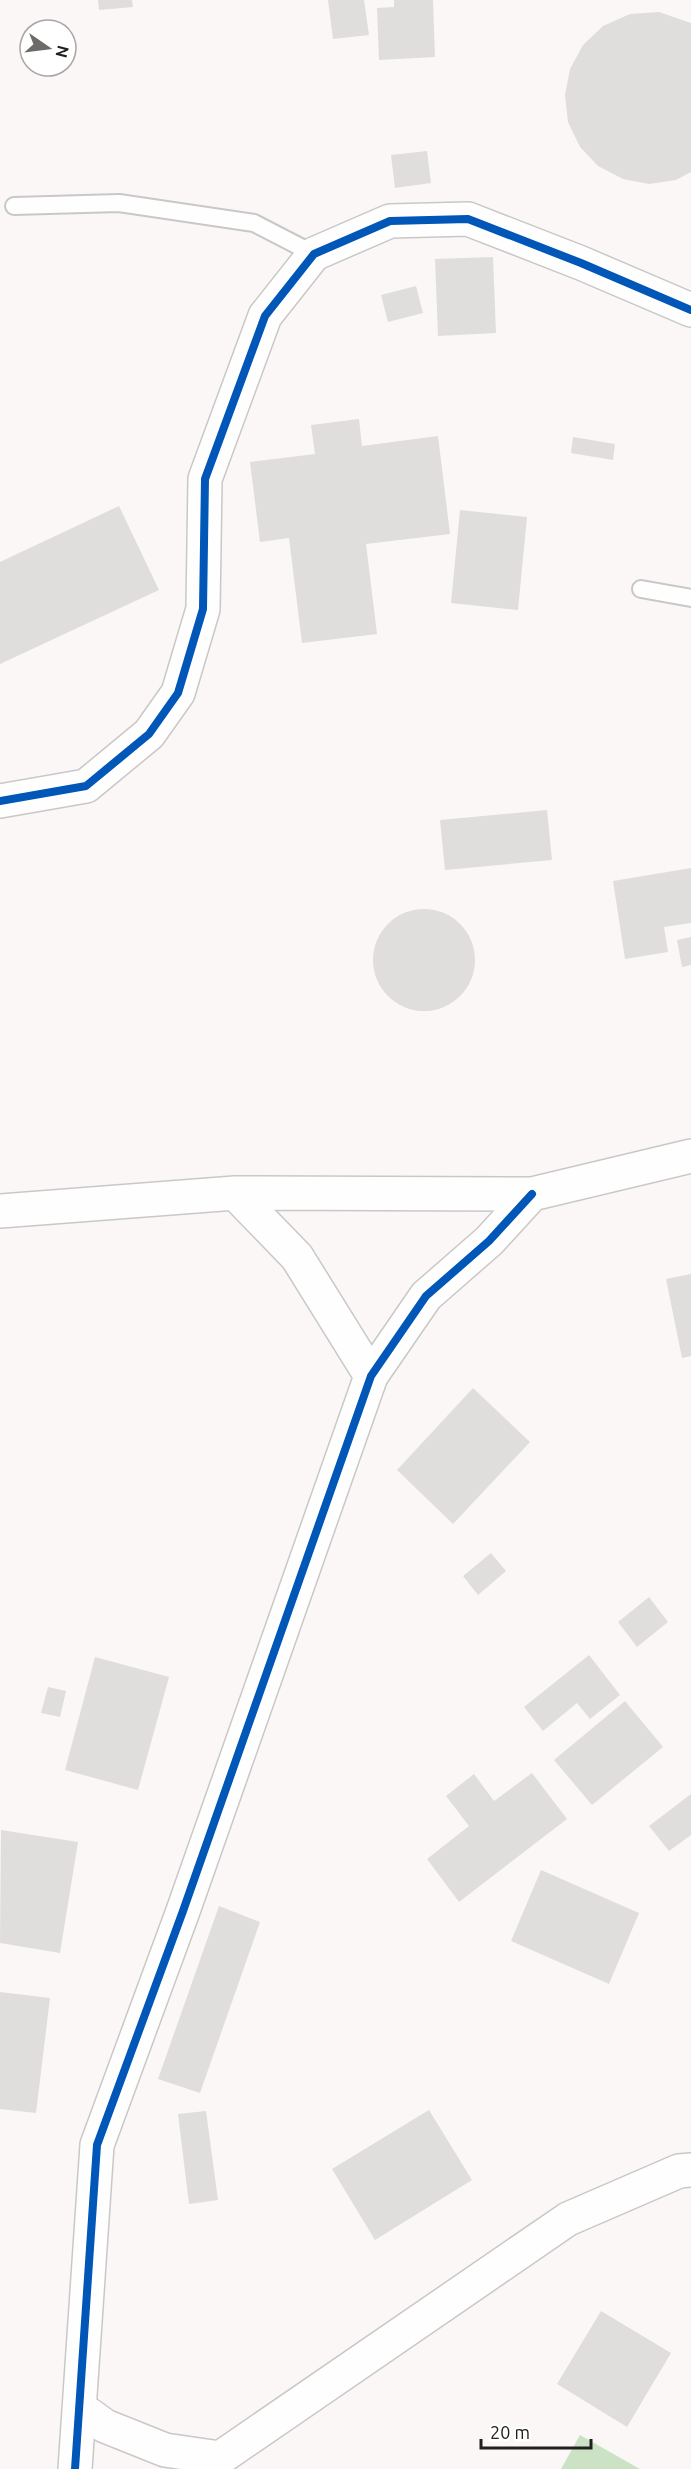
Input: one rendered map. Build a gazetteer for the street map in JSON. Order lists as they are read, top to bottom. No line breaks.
{"scale_bar":"20 m","north":"right"}
